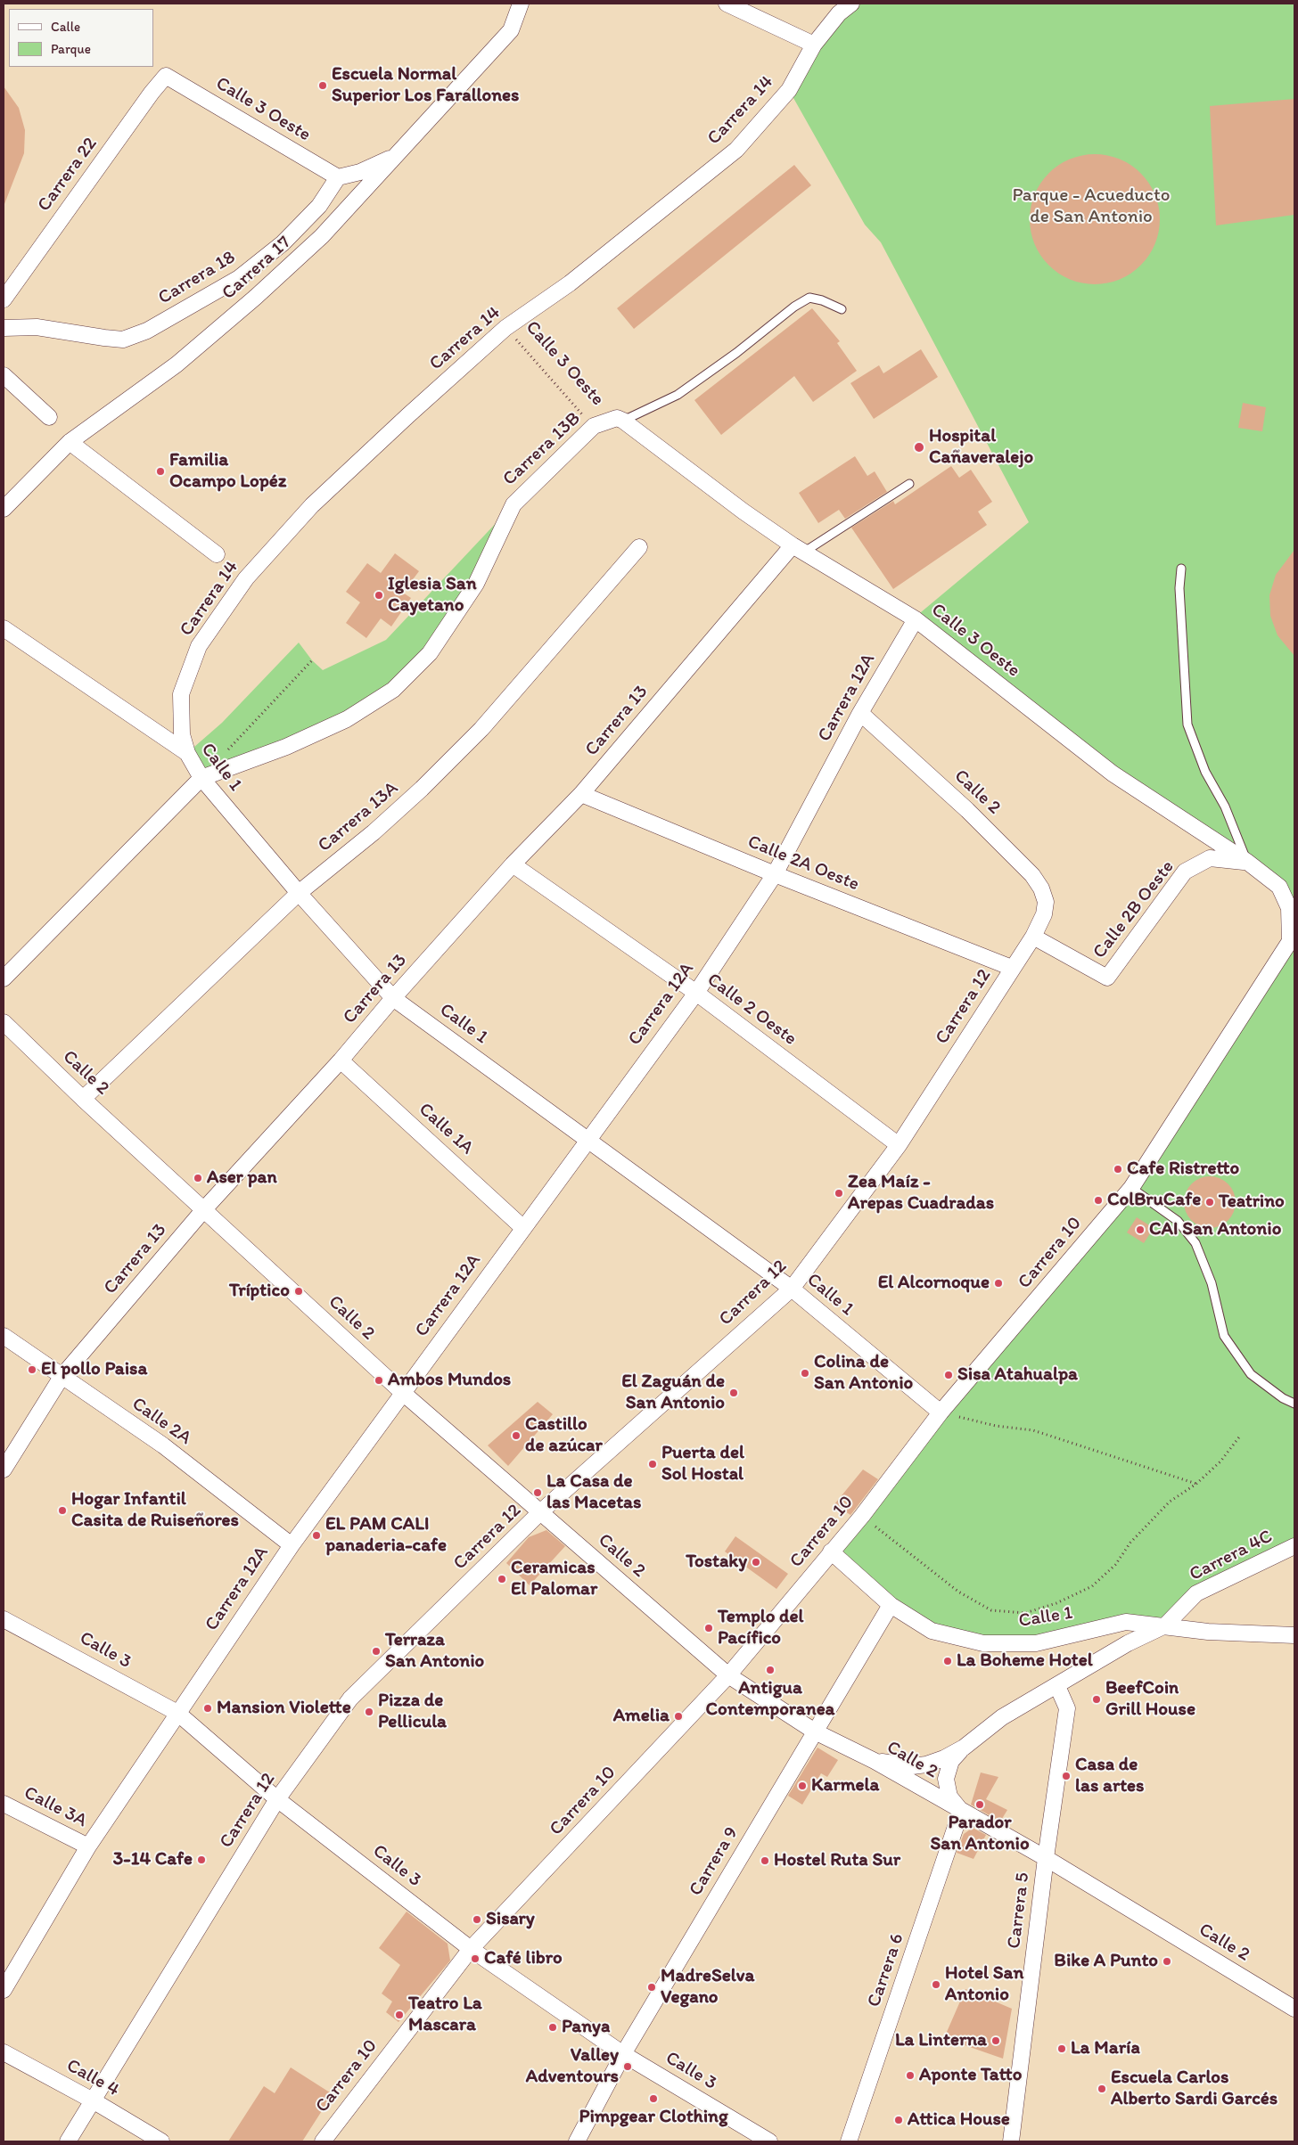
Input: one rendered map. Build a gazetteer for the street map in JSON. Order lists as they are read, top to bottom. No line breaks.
{"streets":{"street":["Calle 3 Oeste","Carrera 14","Carrera 22","Carrera 17","Carrera 18","Carrera 13B","Carrera 12A","Carrera 13","Calle 1","Calle 2","Carrera 13A","Calle 2A Oeste","Calle 2B Oeste","Carrera 12","Calle 2 Oeste","Calle 1A","Carrera 10","Calle 2A","Carrera 4C","Calle 3","Calle 3A","Carrera 9","Carrera 5","Carrera 6","Calle 4"]},"crossings":[["Calle 3 Oeste","Carrera 14"],["Calle 3 Oeste","Carrera 22"],["Calle 3 Oeste","Carrera 18"],["Calle 3 Oeste","Carrera 13B"],["Calle 3 Oeste","Carrera 12A"],["Calle 3 Oeste","Carrera 13"],["Calle 3 Oeste","Calle 2B Oeste"],["Calle 3 Oeste","Carrera 10"],["Carrera 14","Calle 1"],["Carrera 13B","Calle 1"],["Carrera 12A","Calle 1"],["Carrera 12A","Calle 2"],["Carrera 12A","Calle 2A Oeste"],["Carrera 12A","Calle 2 Oeste"],["Carrera 12A","Calle 1A"],["Carrera 12A","Calle 2A"],["Carrera 12A","Calle 3"],["Carrera 12A","Calle 3A"],["Carrera 13","Calle 1"],["Carrera 13","Calle 2"],["Carrera 13","Calle 2A Oeste"],["Carrera 13","Calle 2 Oeste"],["Carrera 13","Calle 1A"],["Carrera 13","Calle 2A"],["Calle 1","Carrera 13A"],["Calle 1","Carrera 12"],["Calle 1","Carrera 10"],["Calle 1","Carrera 4C"],["Calle 1","Carrera 9"],["Calle 2","Carrera 13A"],["Calle 2","Carrera 12"],["Calle 2","Carrera 10"],["Calle 2","Carrera 4C"],["Calle 2","Carrera 9"],["Calle 2","Carrera 5"],["Calle 2","Carrera 6"],["Calle 2A Oeste","Carrera 12"],["Calle 2B Oeste","Carrera 12"],["Carrera 12","Calle 2 Oeste"],["Carrera 12","Calle 3"],["Carrera 12","Calle 4"],["Carrera 10","Calle 3"],["Carrera 4C","Carrera 5"],["Carrera 4C","Carrera 6"],["Calle 3","Carrera 9"]],"parks":["Parque - Acueducto de San Antonio"],"places":["Escuela Normal Superior Los Farallones","Hospital Cañaveralejo","Familia Ocampo Lopéz","Iglesia San Cayetano","Cafe Ristretto","Aser pan","Zea Maíz - Arepas Cuadradas","ColBruCafe","Teatrino","CAI San Antonio","El Alcornoque","Tríptico","El pollo Paisa","Colina de San Antonio","Sisa Atahualpa","Ambos Mundos","El Zaguán de San Antonio","Castillo de azúcar","Puerta del Sol Hostal","La Casa de las Macetas","Hogar Infantil Casita de Ruiseñores","EL PAM CALI panaderia-cafe","Tostaky","Ceramicas El Palomar","Templo del Pacífico","Terraza San Antonio","La Boheme Hotel","Antigua Contemporanea","BeefCoin Grill House","Mansion Violette","Pizza de Pellicula","Amelia","Casa de las artes","Karmela","Parador San Antonio","3-14 Cafe","Hostel Ruta Sur","Sisary","Café libro","Bike A Punto","Hotel San Antonio","MadreSelva Vegano","Teatro La Mascara","Panya","La Linterna","La María","Valley Adventours","Aponte Tatto","Escuela Carlos Alberto Sardi Garcés","Pimpgear Clothing","Attica House"],"legend":["Calle","Parque"]}
